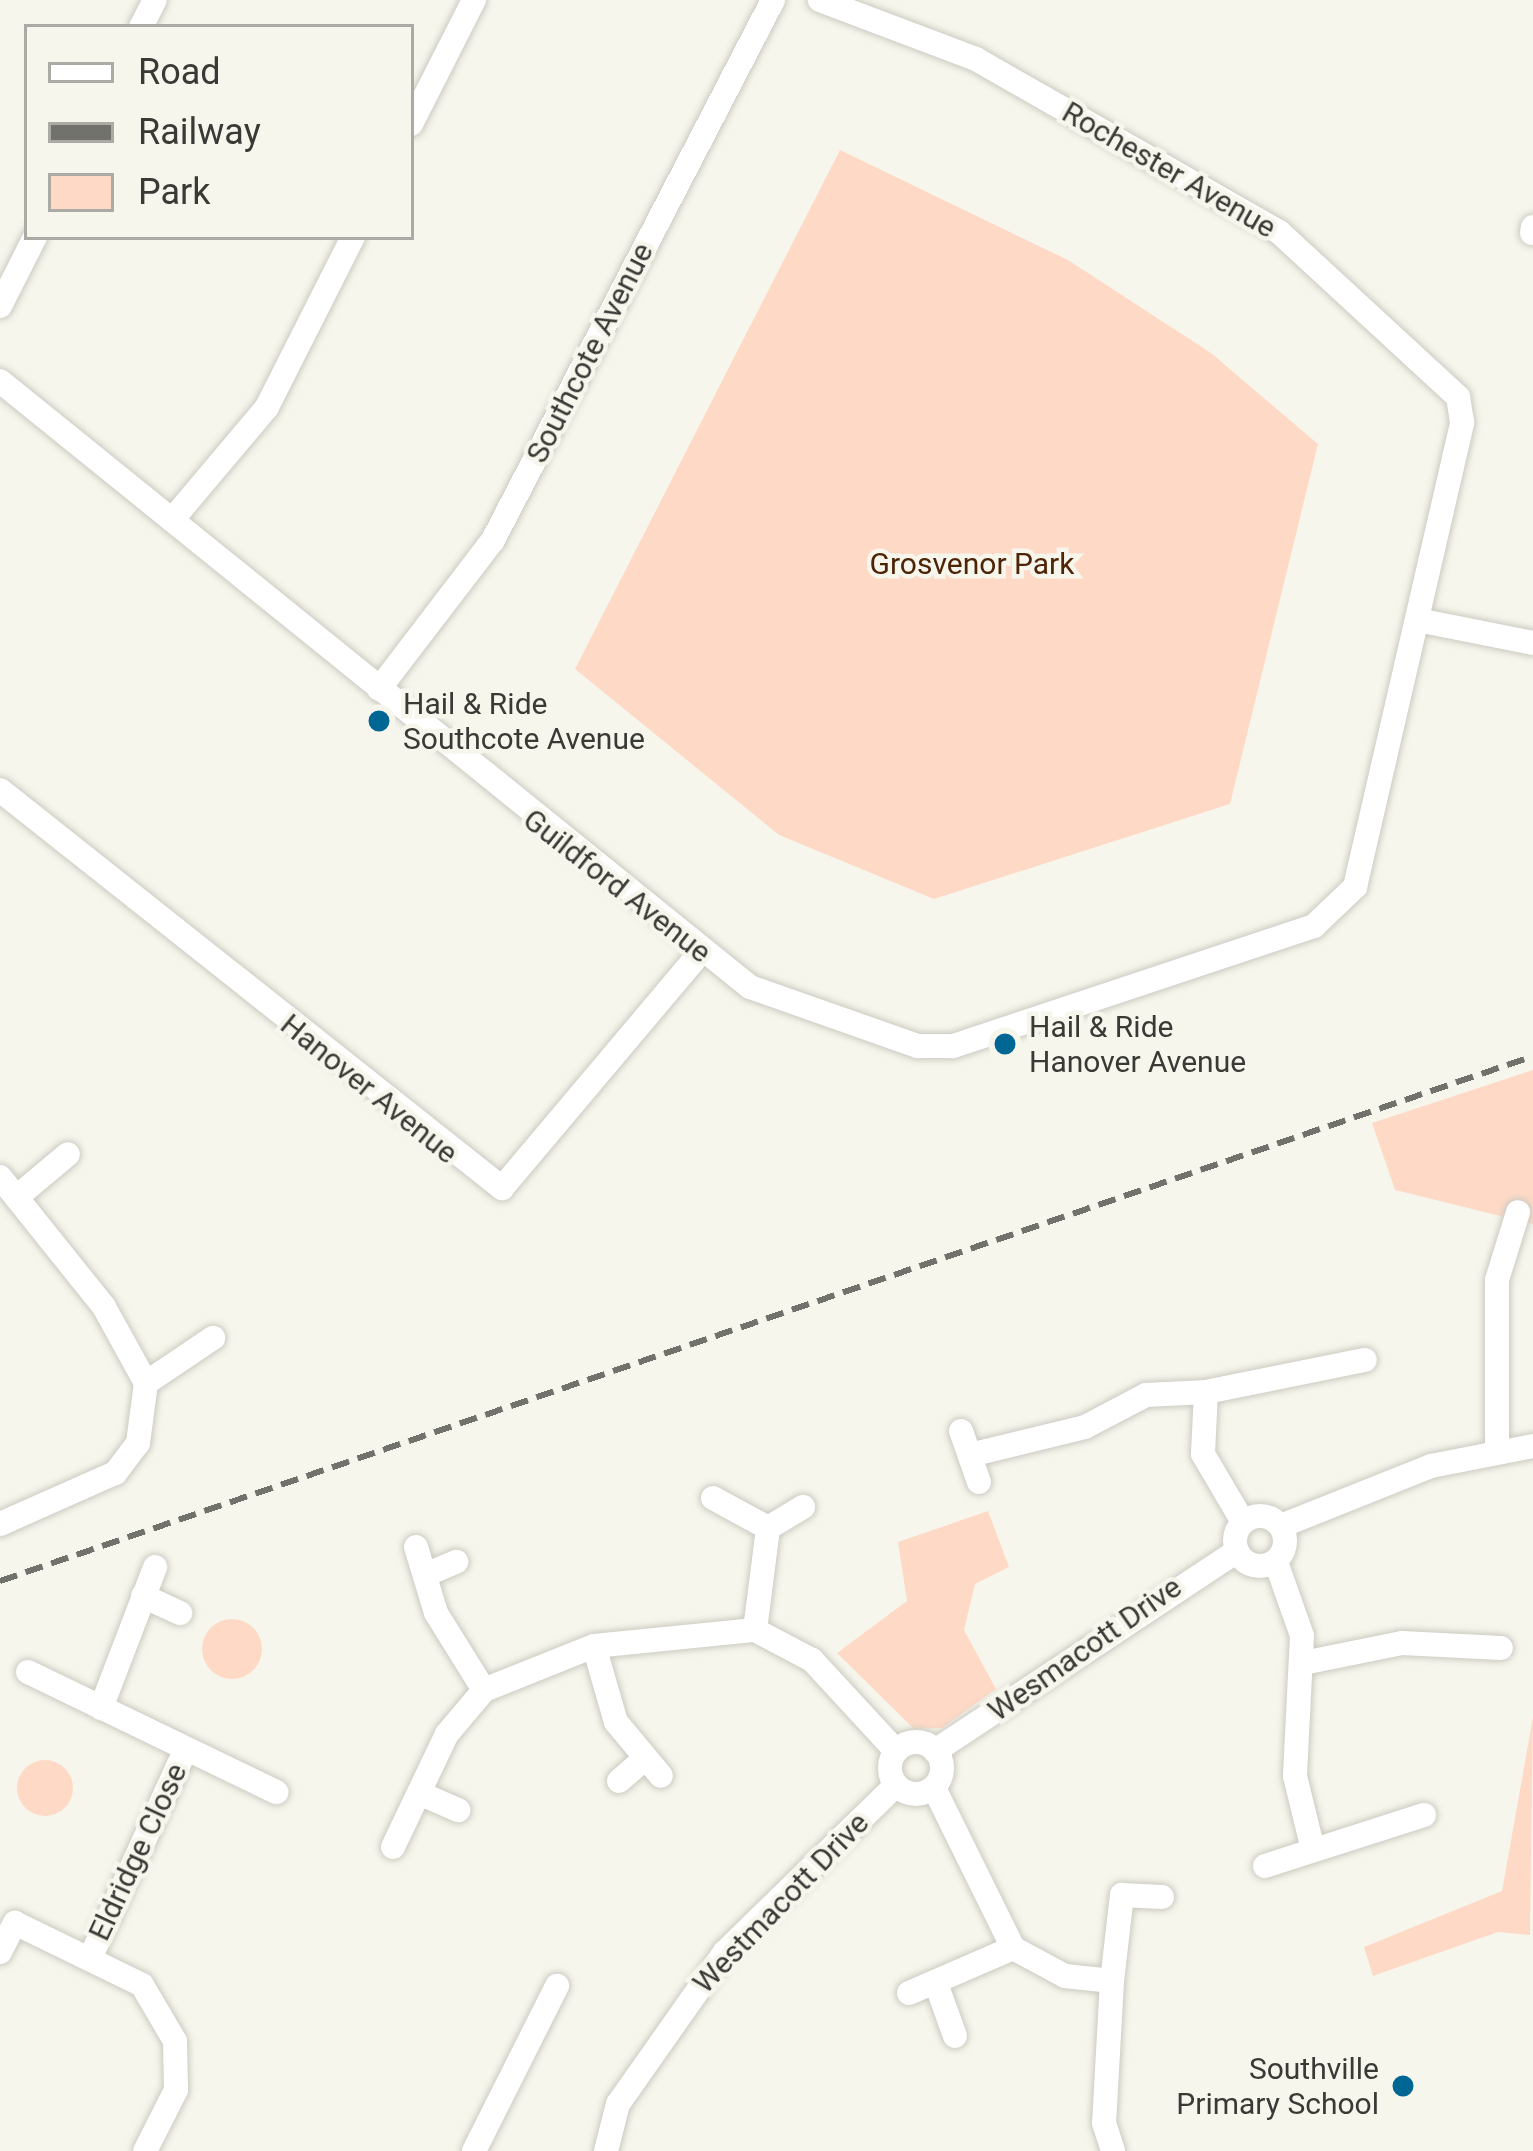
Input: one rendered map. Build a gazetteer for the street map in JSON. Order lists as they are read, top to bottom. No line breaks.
{"streets":{"street":["Rochester Avenue","Southcote Avenue","Guildford Avenue","Hanover Avenue","Wesmacott Drive","Eldridge Close","Westmacott Drive"]},"crossings":[["Rochester Avenue","Guildford Avenue"],["Southcote Avenue","Guildford Avenue"],["Guildford Avenue","Hanover Avenue"]],"parks":["Grosvenor Park"],"places":["Hail & Ride Southcote Avenue","Hail & Ride Hanover Avenue","Southville Primary School"],"legend":["Road","Railway","Park"]}
